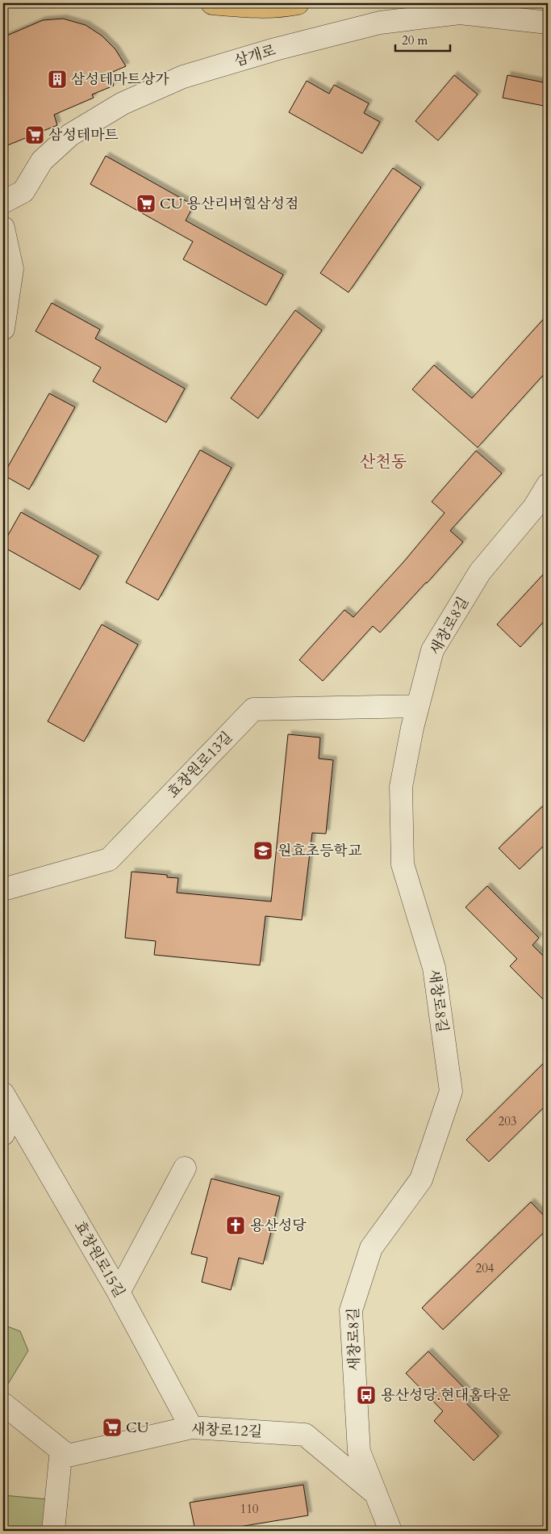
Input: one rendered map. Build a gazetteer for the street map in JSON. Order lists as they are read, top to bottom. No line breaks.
{"streets":{"street":["삼개로","새창로8길","효창원로13길","효창원로15길","새창로12길"]},"crossings":[["새창로8길","효창원로13길"],["새창로8길","새창로12길"],["효창원로15길","새창로12길"]],"districts":["산천동"],"places":{"building":["삼성테마트상가"],"supermarket":["삼성테마트","CU 용산리버힐삼성점","CU"],"school or university":["원효초등학교"],"church":["용산성당"],"bus stop":["용산성당.현대홈타운"]},"house_numbers":["203","204","110"],"scale_bar":"20 m"}
